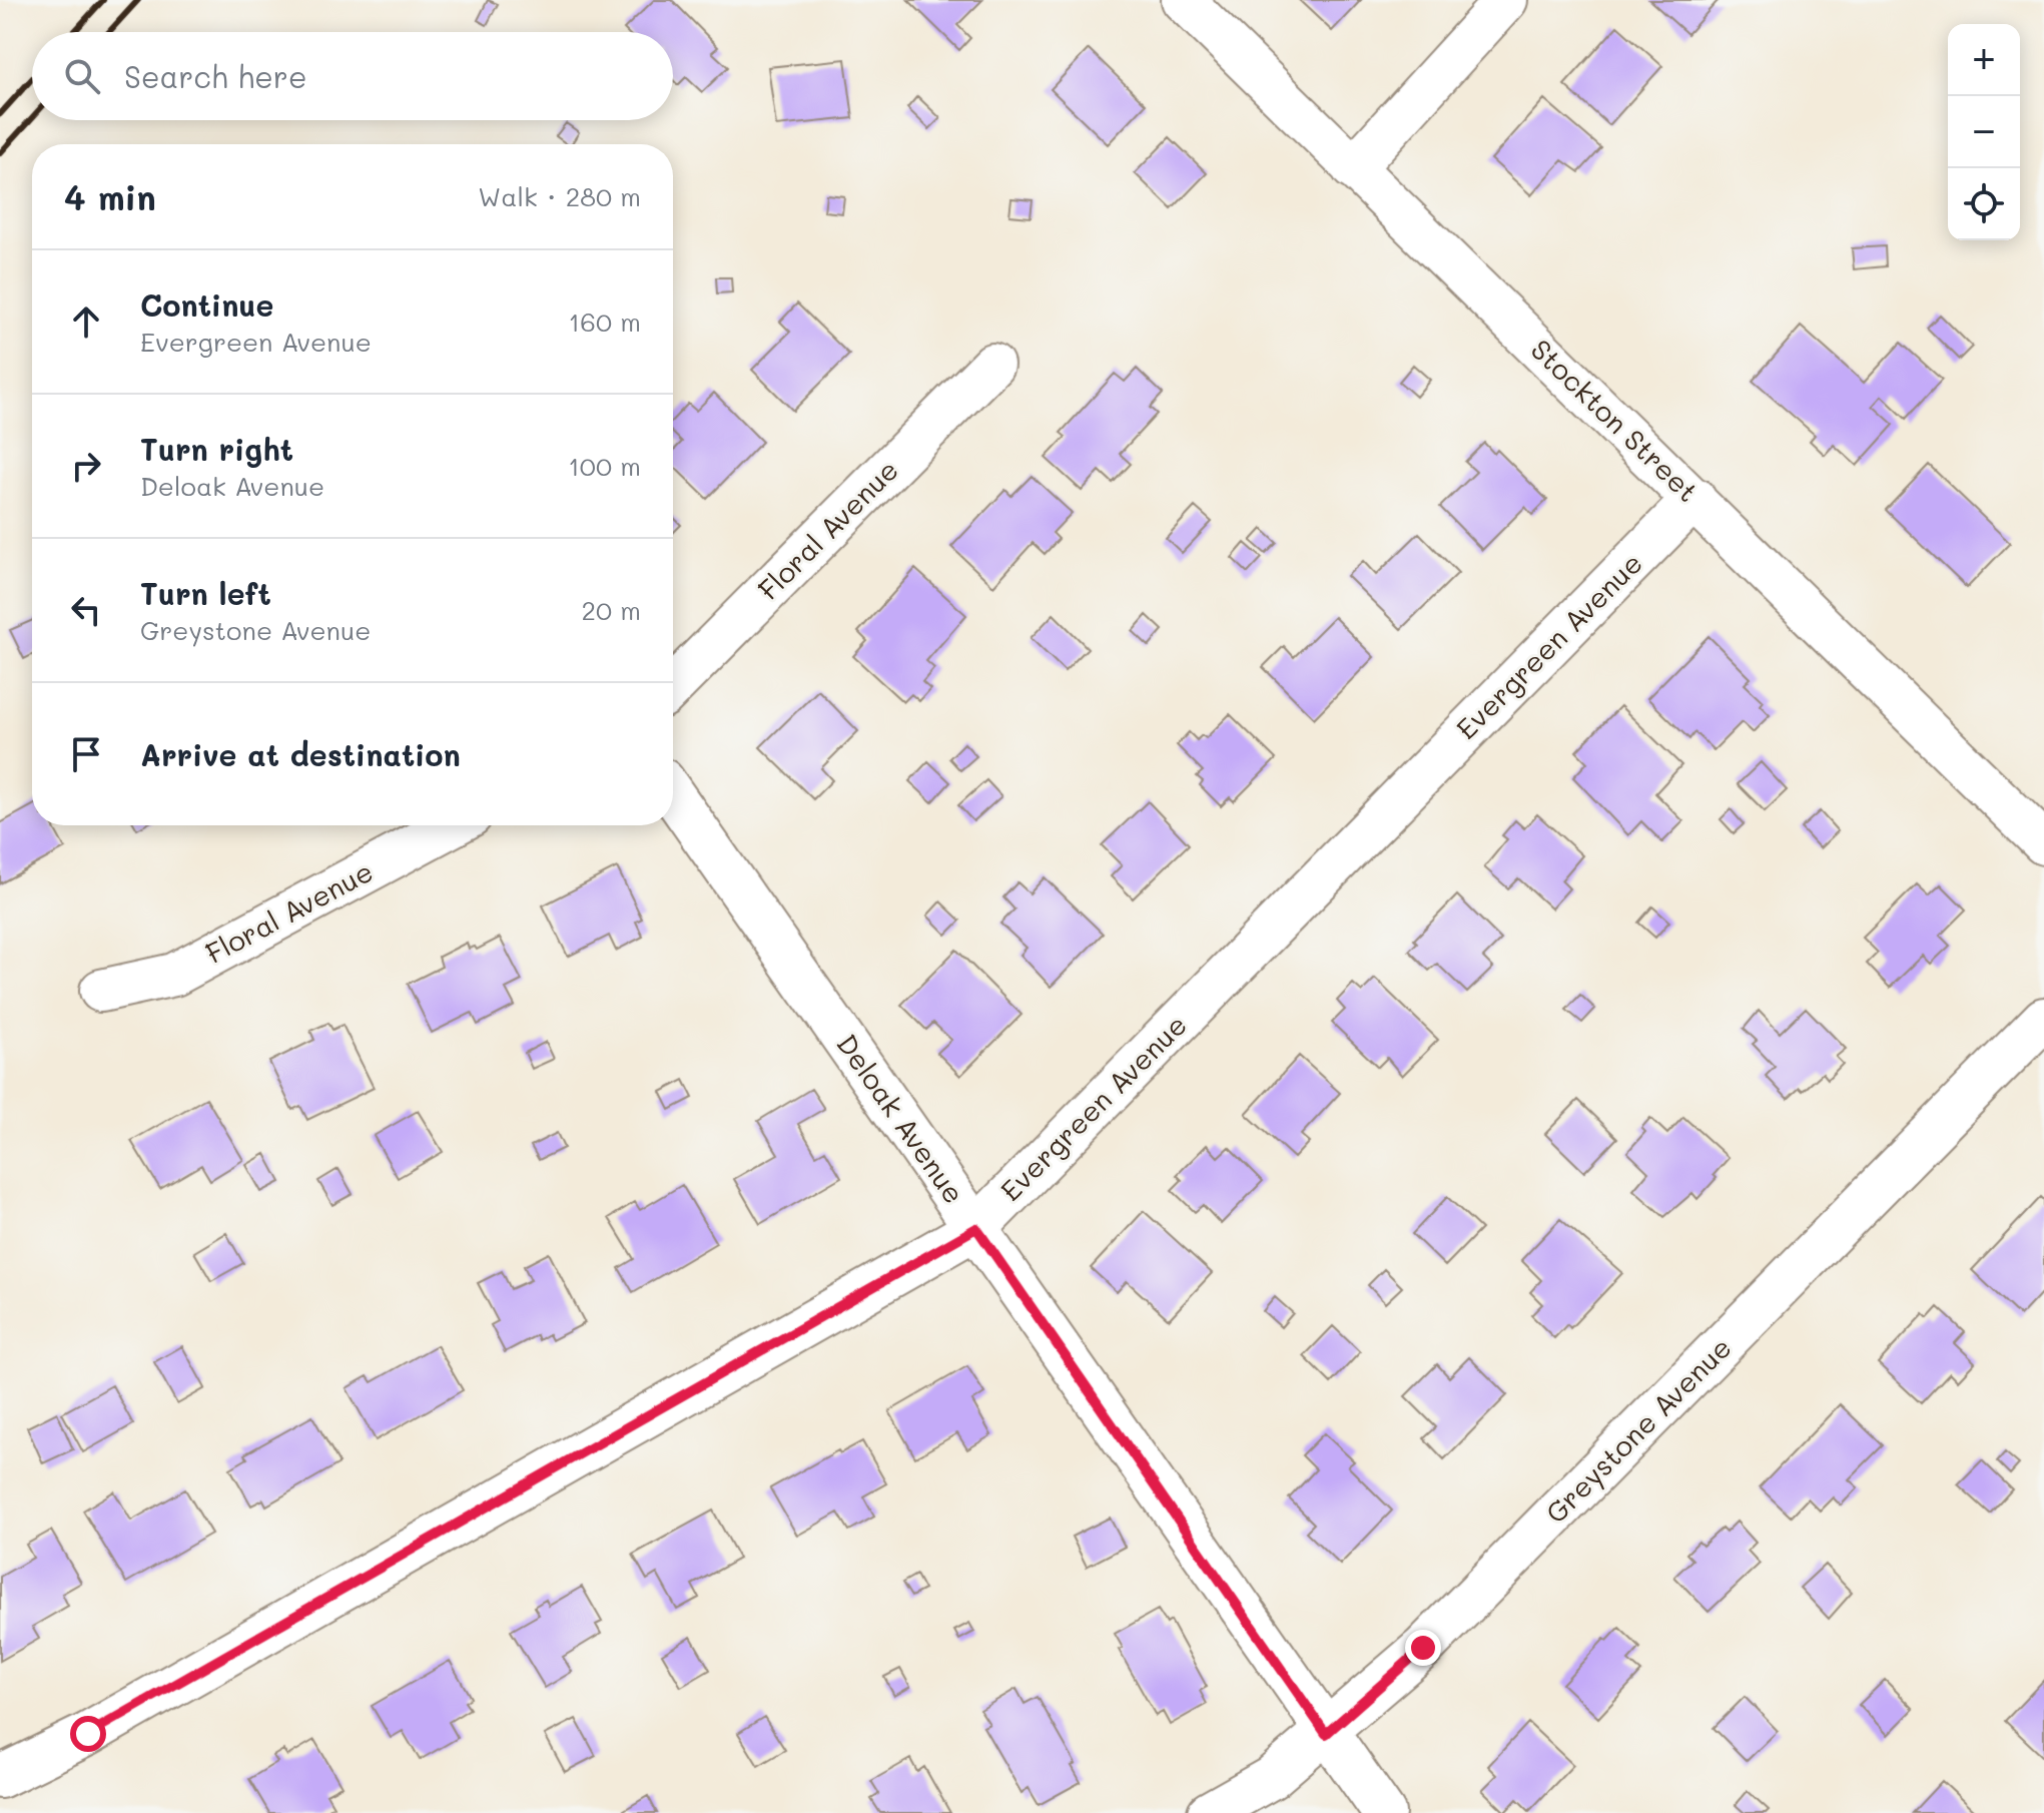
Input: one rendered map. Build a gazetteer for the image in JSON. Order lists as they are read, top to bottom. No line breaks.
{"streets":{"street":["Stockton Street","Floral Avenue","Evergreen Avenue","Deloak Avenue","Greystone Avenue"]},"crossings":[["Stockton Street","Evergreen Avenue"],["Evergreen Avenue","Deloak Avenue"],["Deloak Avenue","Greystone Avenue"]],"page":{"map_buttons":["+","−"],"search":"Search here","heading":["4 min","Walk · 280 m"],"list":[["Continue","Evergreen Avenue","160 m"],["Turn right","Deloak Avenue","100 m"],["Turn left","Greystone Avenue","20 m"],"Arrive at destination"]}}
